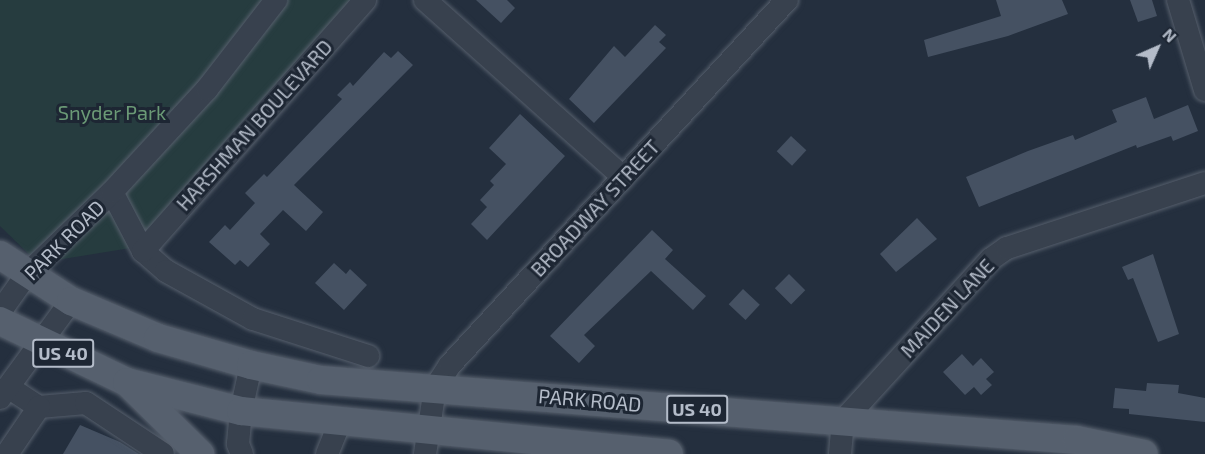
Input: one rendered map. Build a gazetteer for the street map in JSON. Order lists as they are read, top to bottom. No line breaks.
{"streets":{"main road":["PARK ROAD","US 40"],"street":["HARSHMAN BOULEVARD","BROADWAY STREET","MAIDEN LANE"]},"crossings":[["HARSHMAN BOULEVARD","PARK ROAD"],["BROADWAY STREET","PARK ROAD"],["BROADWAY STREET","US 40"],["PARK ROAD","MAIDEN LANE"],["PARK ROAD","US 40"]],"parks":["Snyder Park"],"north":"top right"}
